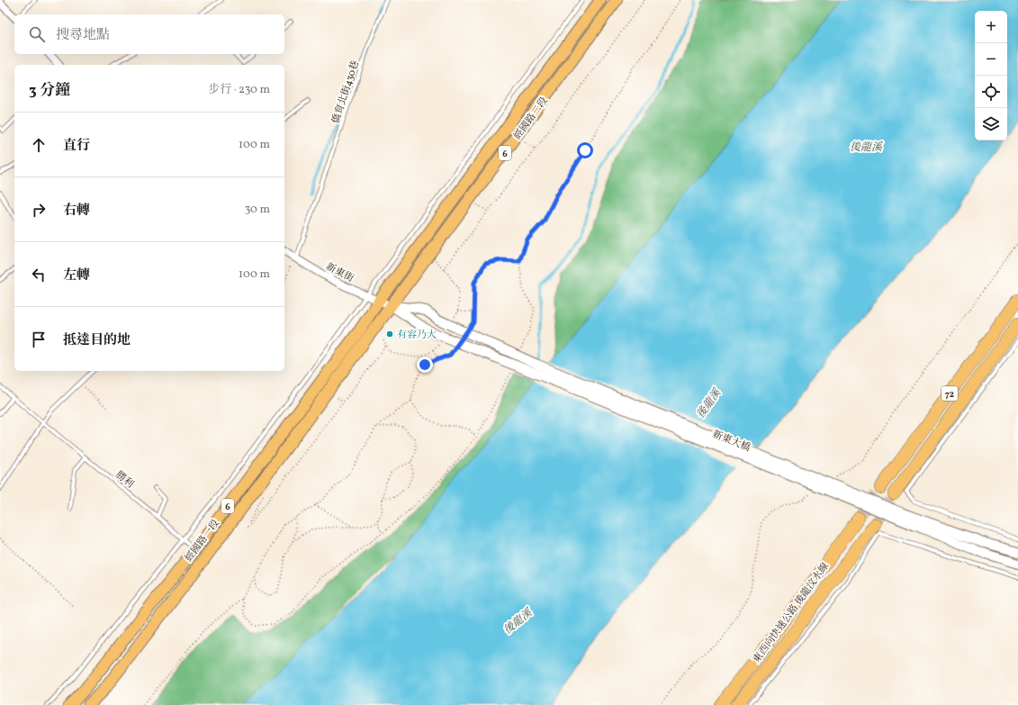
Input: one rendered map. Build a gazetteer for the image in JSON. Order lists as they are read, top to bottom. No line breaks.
{"streets":{"highway":["72","東西向快速公路 後龍汶水線"],"main road":["經國路二段","6","經國路一段"],"street":["新東街","新東大橋"],"lane":["僑育北街430巷","勝利"]},"crossings":[["僑育北街430巷","新東街"],["經國路二段","新東街"],["經國路二段","新東大橋"],["經國路二段","經國路一段"],["新東街","新東大橋"],["新東街","經國路一段"],["新東大橋","經國路一段"],["勝利","經國路一段"]],"water":["後龍溪"],"places":["有容乃大"],"page":{"map_buttons":["+","−"],"search":"搜尋地點","heading":["3 分鐘","步行 · 230 m"],"list":[["直行","100 m"],["右轉","30 m"],["左轉","100 m"],"抵達目的地"]}}
